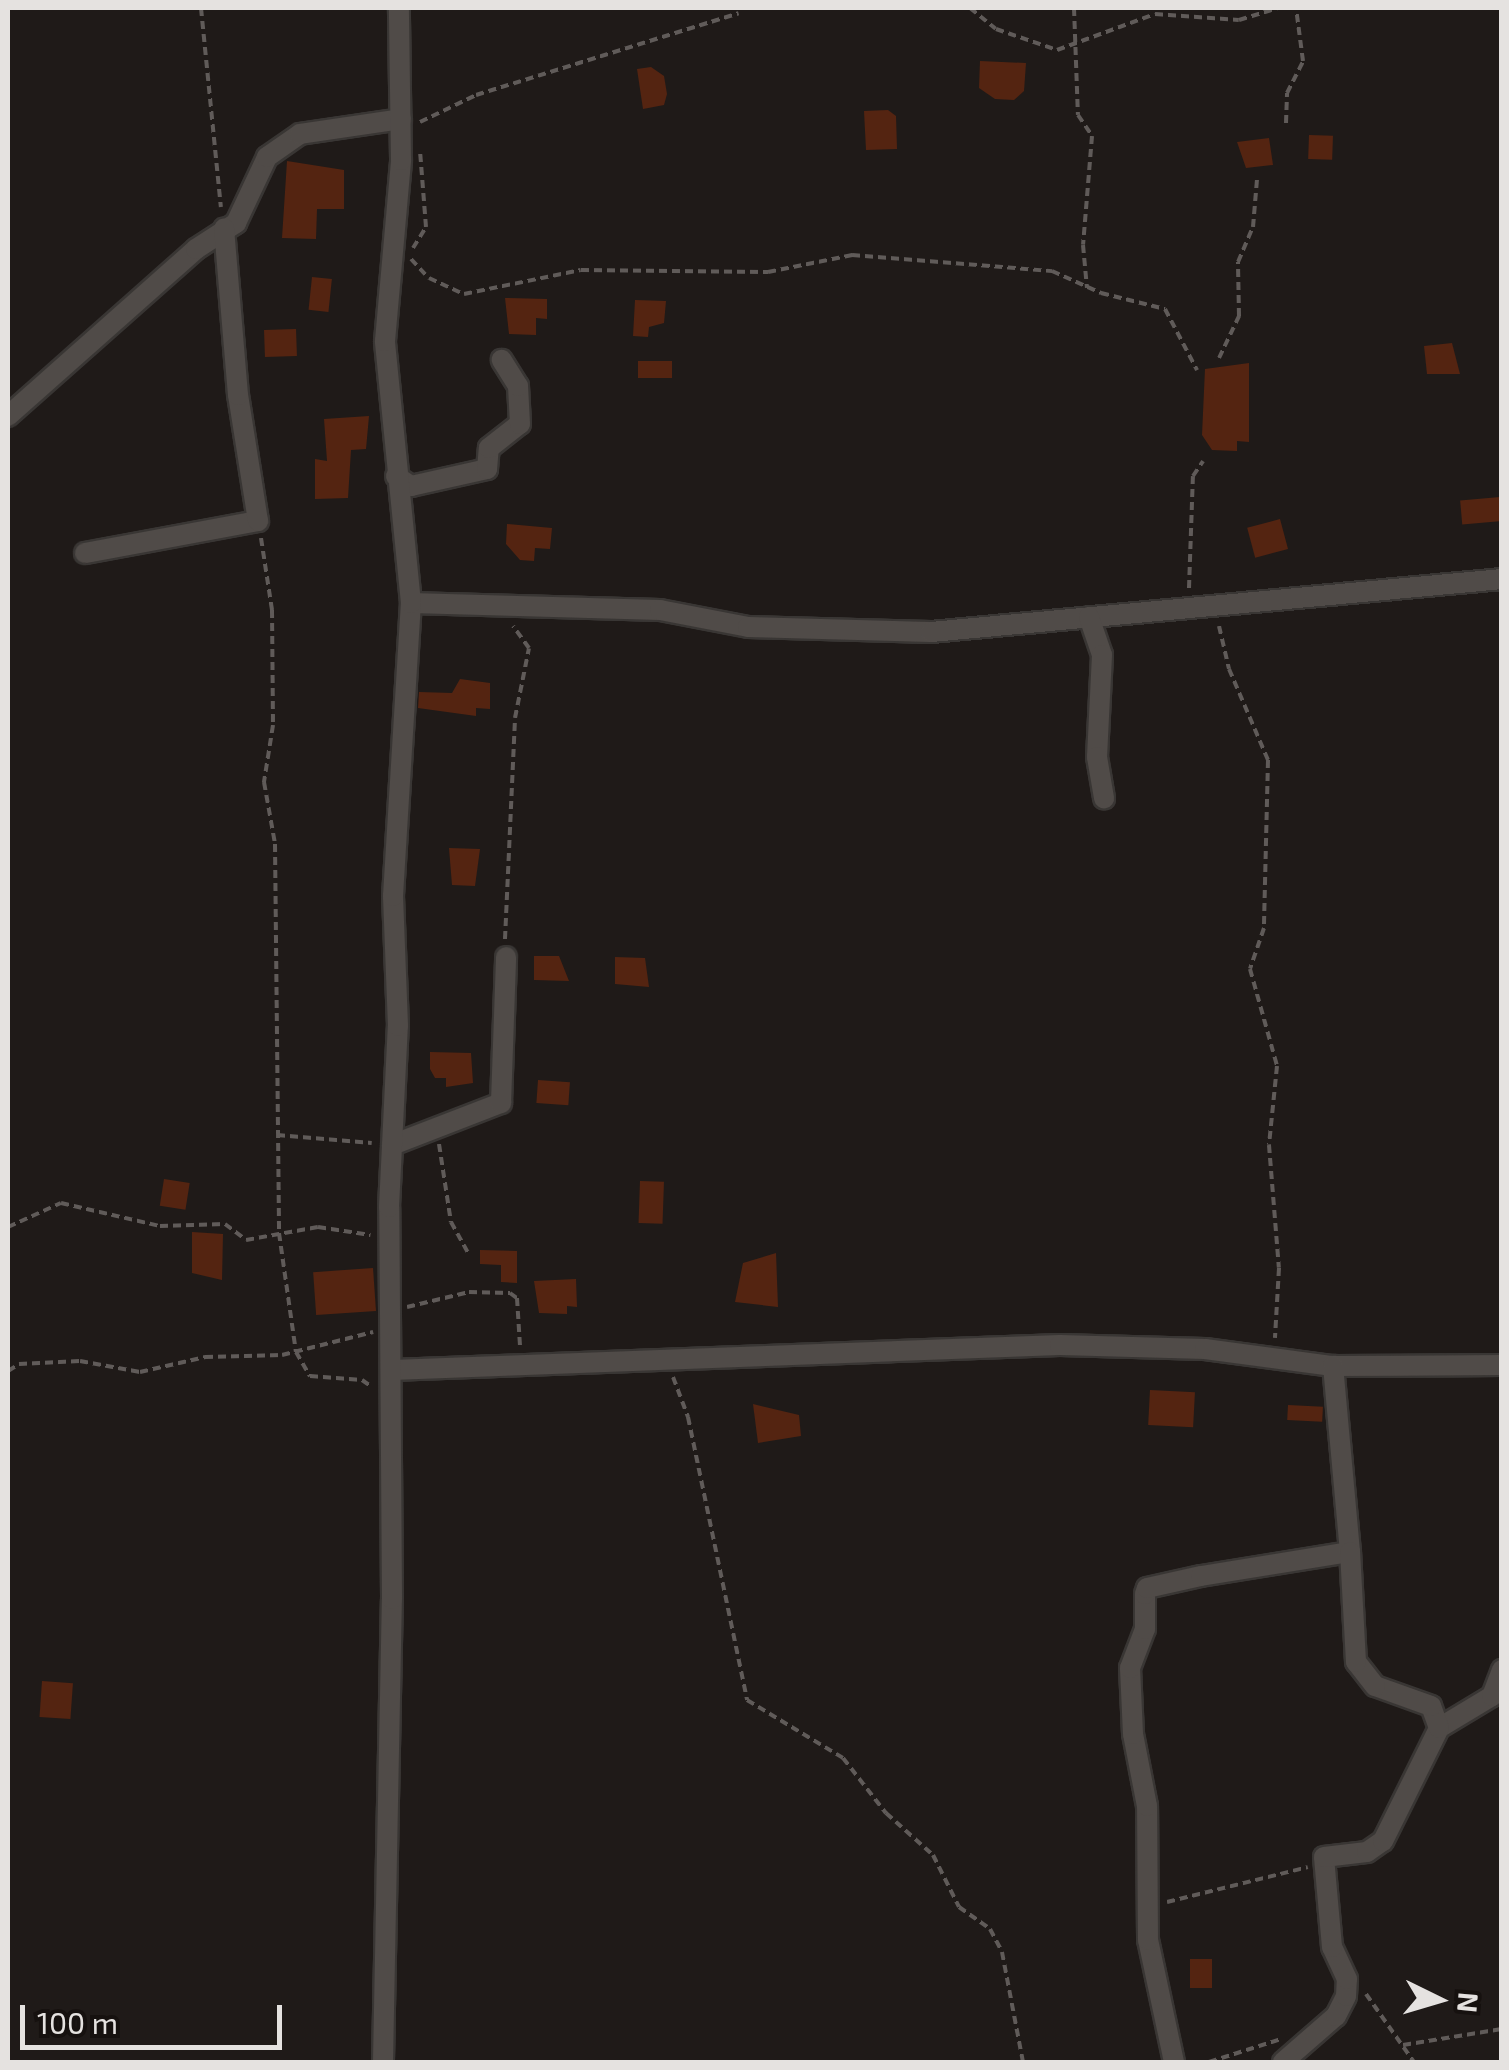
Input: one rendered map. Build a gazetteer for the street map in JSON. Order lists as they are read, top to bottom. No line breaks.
{"scale_bar":"100 m","north":"right"}
